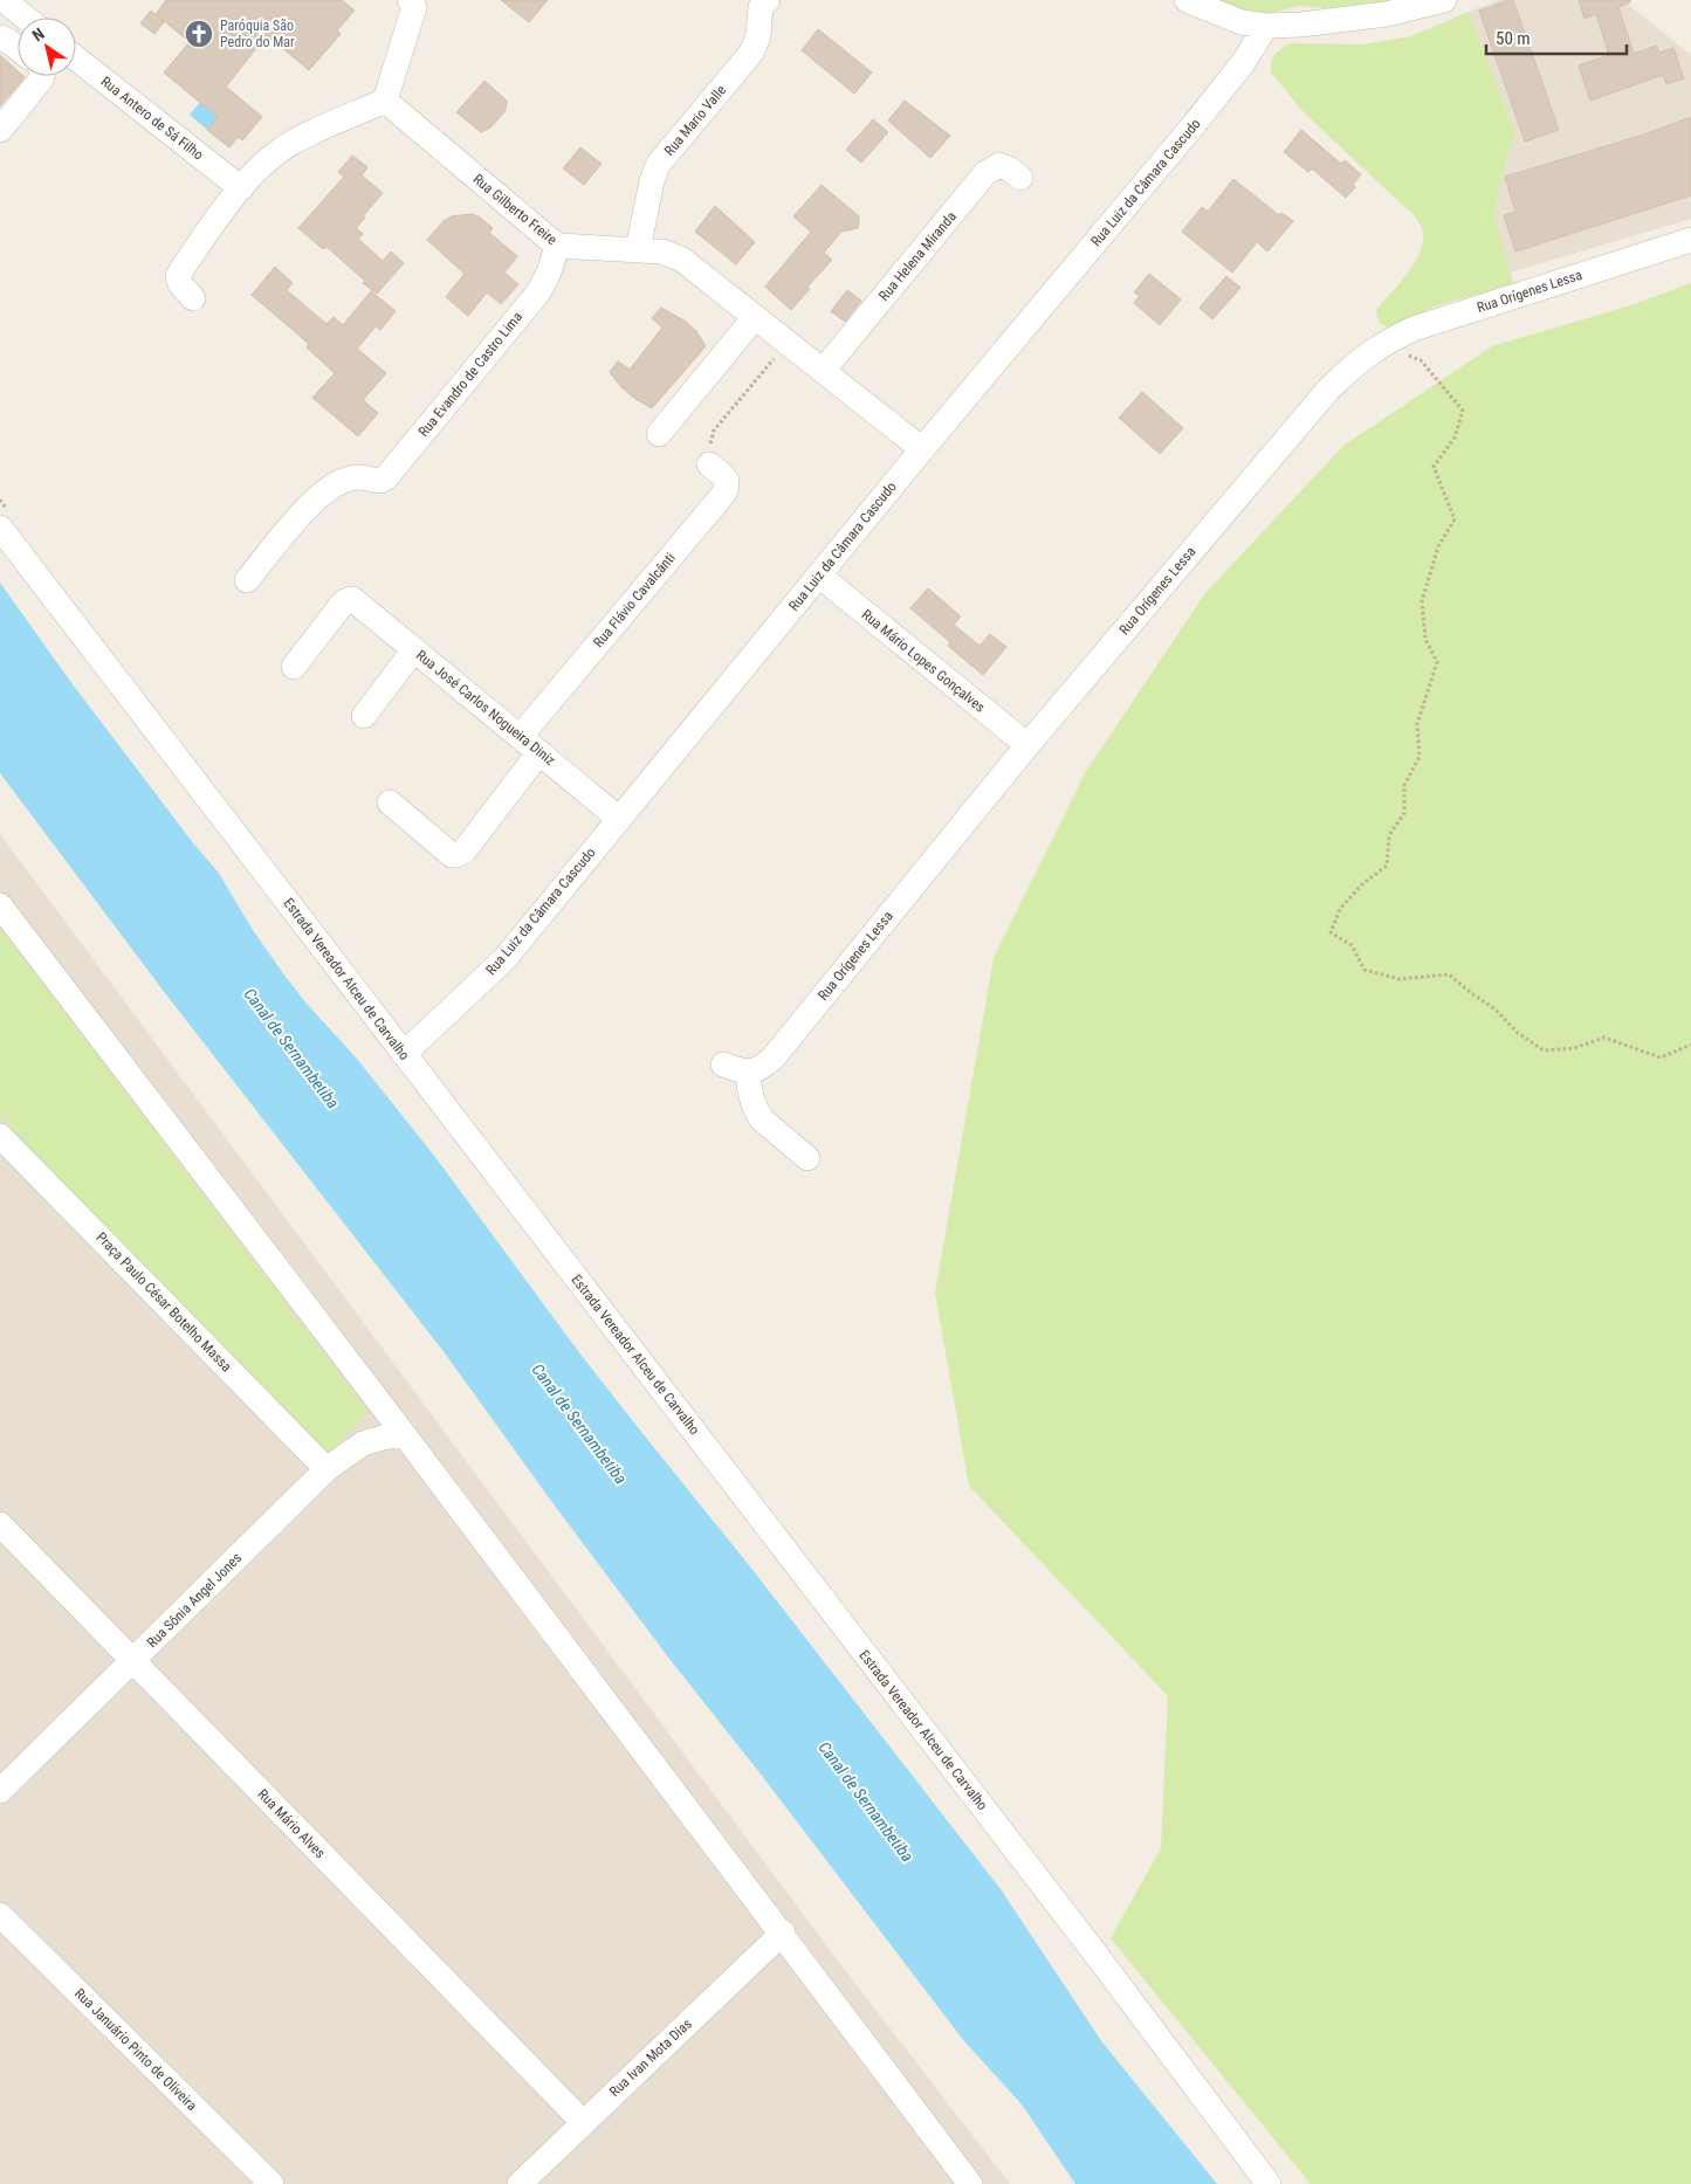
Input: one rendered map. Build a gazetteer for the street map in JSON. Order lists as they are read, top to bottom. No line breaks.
{"streets":{"street":["Rua Antero de Sá Filho","Rua Mario Valle","Rua Luiz da Câmara Cascudo","Rua Gilberto Freire","Rua Helena Miranda","Rua Orígenes Lessa","Rua Evandro de Castro Lima","Rua Flávio Cavalcânti","Rua Mário Lopes Gonçalves","Rua José Carlos Nogueira Diniz","Estrada Vereador Alceu de Carvalho","Praça Paulo César Botelho Massa","Rua Sônia Angel Jones","Rua Mário Alves","Rua Januário Pinto de Oliveira","Rua Ivan Mota Dias"]},"crossings":[["Rua Mario Valle","Rua Gilberto Freire"],["Rua Luiz da Câmara Cascudo","Rua Gilberto Freire"],["Rua Luiz da Câmara Cascudo","Rua Mário Lopes Gonçalves"],["Rua Luiz da Câmara Cascudo","Rua José Carlos Nogueira Diniz"],["Rua Luiz da Câmara Cascudo","Estrada Vereador Alceu de Carvalho"],["Rua Gilberto Freire","Rua Helena Miranda"],["Rua Gilberto Freire","Rua Evandro de Castro Lima"],["Rua Orígenes Lessa","Rua Mário Lopes Gonçalves"],["Rua Flávio Cavalcânti","Rua José Carlos Nogueira Diniz"],["Praça Paulo César Botelho Massa","Rua Sônia Angel Jones"],["Rua Sônia Angel Jones","Rua Mário Alves"],["Rua Mário Alves","Rua Ivan Mota Dias"]],"water":["Canal de Sernambetiba"],"places":{"church":["Paróquia São Pedro do Mar"]},"scale_bar":"50 m","north":"top left"}
